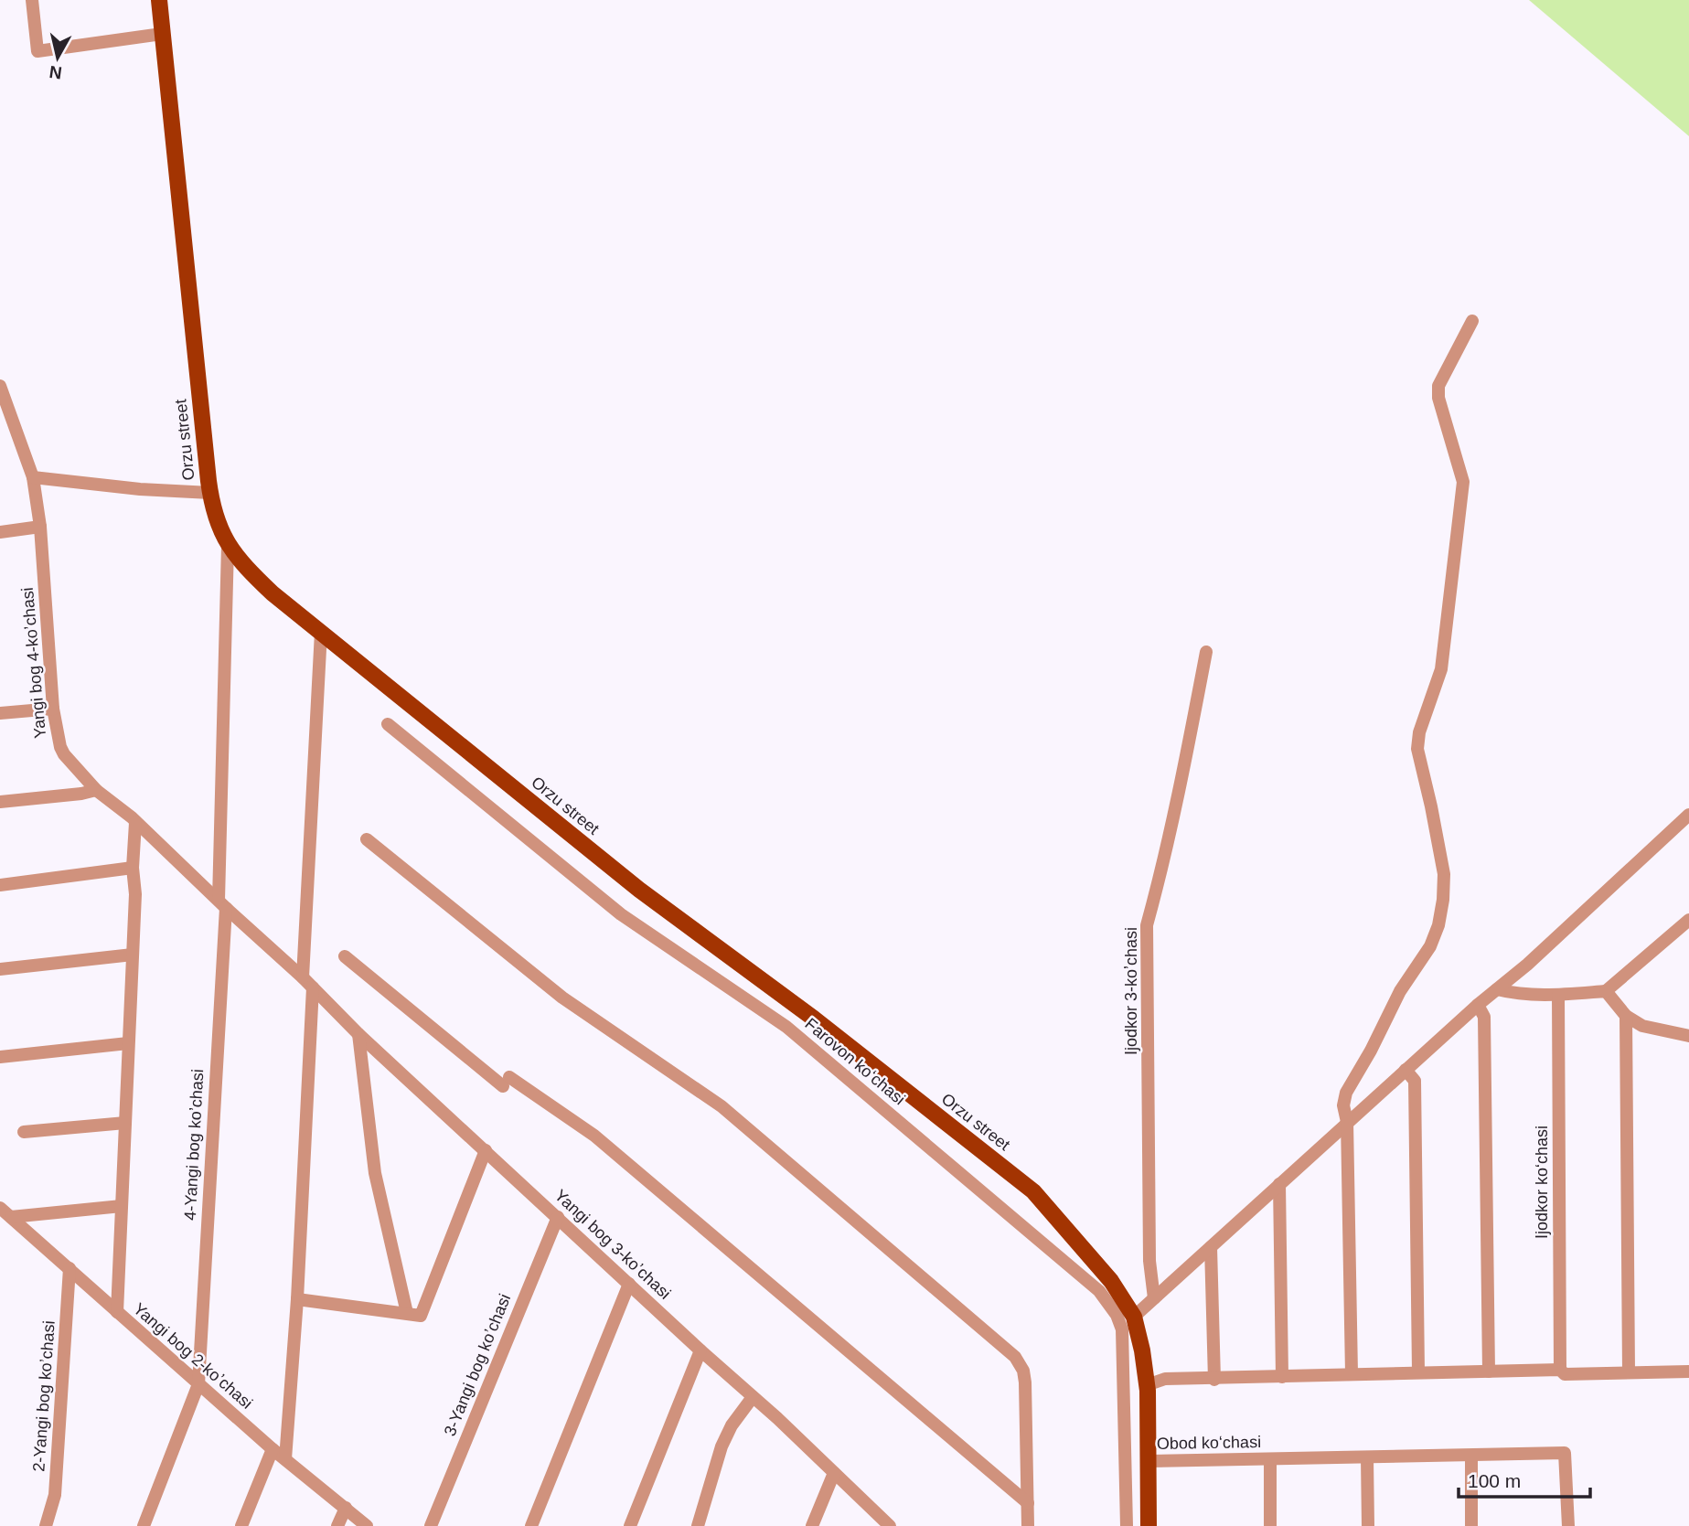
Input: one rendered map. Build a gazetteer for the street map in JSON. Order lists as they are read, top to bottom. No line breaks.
{"streets":{"main road":["Orzu street"],"street":["Yangi bog 4-koʼchasi","Ijodkor 3-koʼchasi","Farovon koʻchasi","4-Yangi bog koʼchasi","Ijodkor koʻchasi","Yangi bog 3-koʼchasi","Yangi bog 2-koʼchasi","3-Yangi bog koʼchasi","2-Yangi bog koʼchasi","Obod koʻchasi"]},"crossings":[["Orzu street","4-Yangi bog koʼchasi"],["Orzu street","Obod koʻchasi"],["Yangi bog 4-koʼchasi","4-Yangi bog koʼchasi"],["Yangi bog 4-koʼchasi","Yangi bog 3-koʼchasi"],["4-Yangi bog koʼchasi","Yangi bog 2-koʼchasi"],["Yangi bog 3-koʼchasi","3-Yangi bog koʼchasi"],["Yangi bog 2-koʼchasi","2-Yangi bog koʼchasi"]],"scale_bar":"100 m","north":"bottom"}
